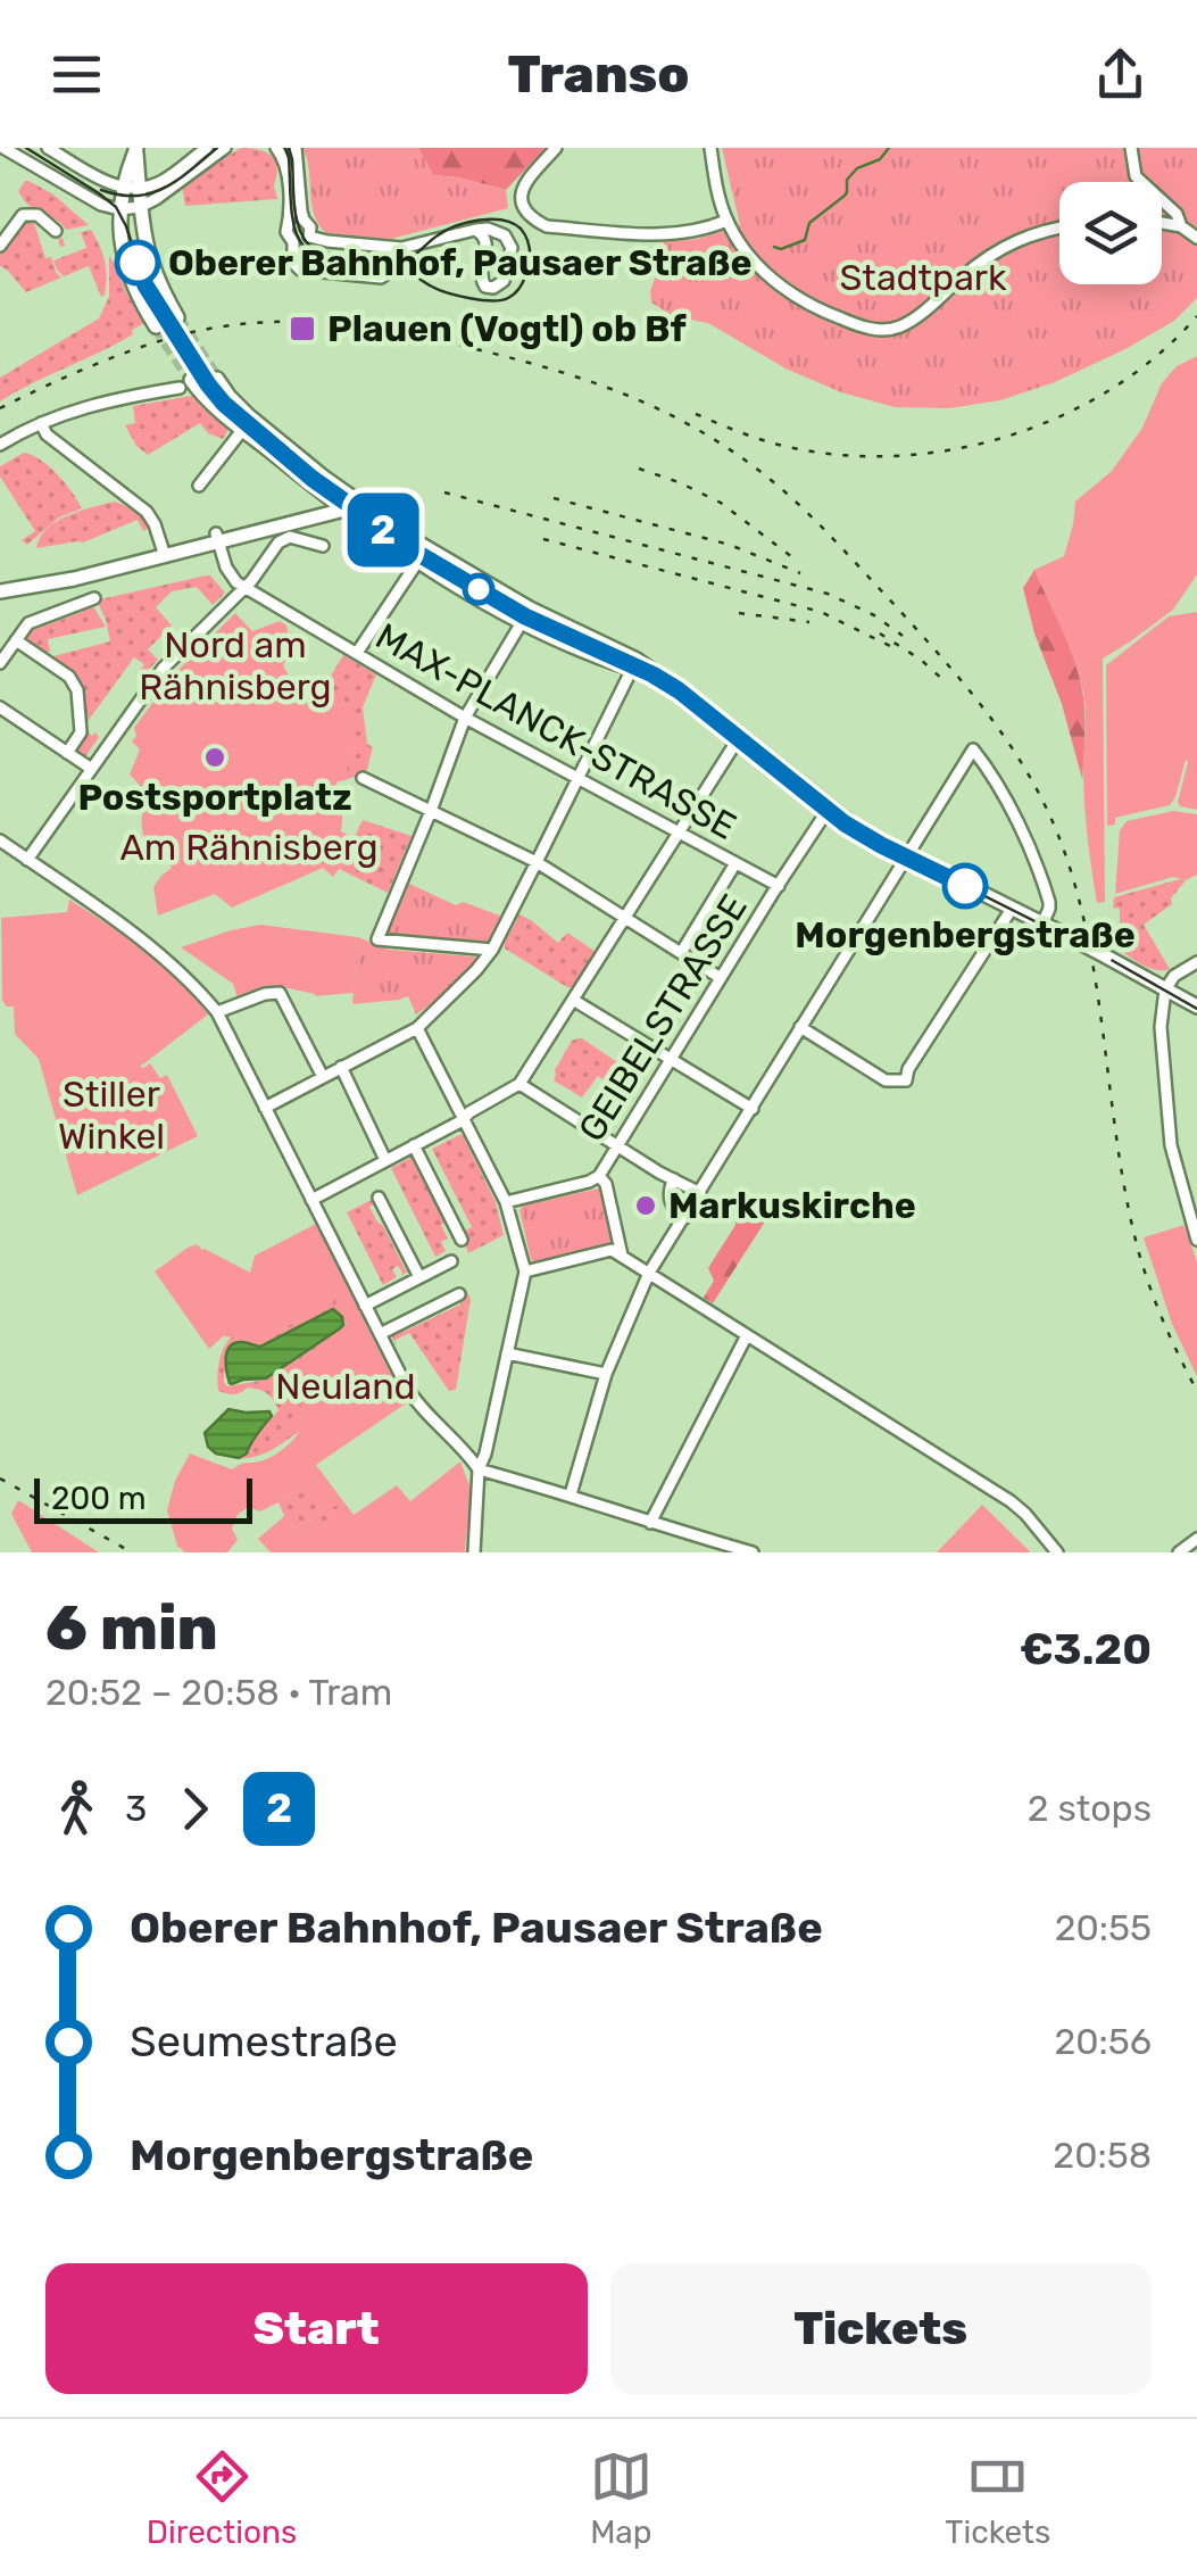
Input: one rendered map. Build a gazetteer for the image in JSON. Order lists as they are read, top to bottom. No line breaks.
{"streets":{"street":["MAX-PLANCK-STRASSE","GEIBELSTRASSE"]},"crossings":[["MAX-PLANCK-STRASSE","GEIBELSTRASSE"]],"parks":["Stadtpark","Nord am Rähnisberg","Am Rähnisberg","Stiller Winkel","Neuland"],"places":{"other":["Oberer Bahnhof, Pausaer Straße","Postsportplatz","Morgenbergstraße","Markuskirche"],"transit":["Plauen (Vogtl) ob Bf"]},"lines":["tram line 2"],"scale_bar":"200 m","page":{"header":"Transo","on_map":"2","scale":"200 m","heading":["6 min","20:52 – 20:58 · Tram","€3.20"],"legs":["3","2","2 stops"],"list":[{"name":"Oberer Bahnhof, Pausaer Straße","value":"20:55"},{"name":"Seumestraße","value":"20:56"},{"name":"Morgenbergstraße","value":"20:58"}],"buttons":["Start","Tickets"],"tabs":["Directions","Map","Tickets"]}}
